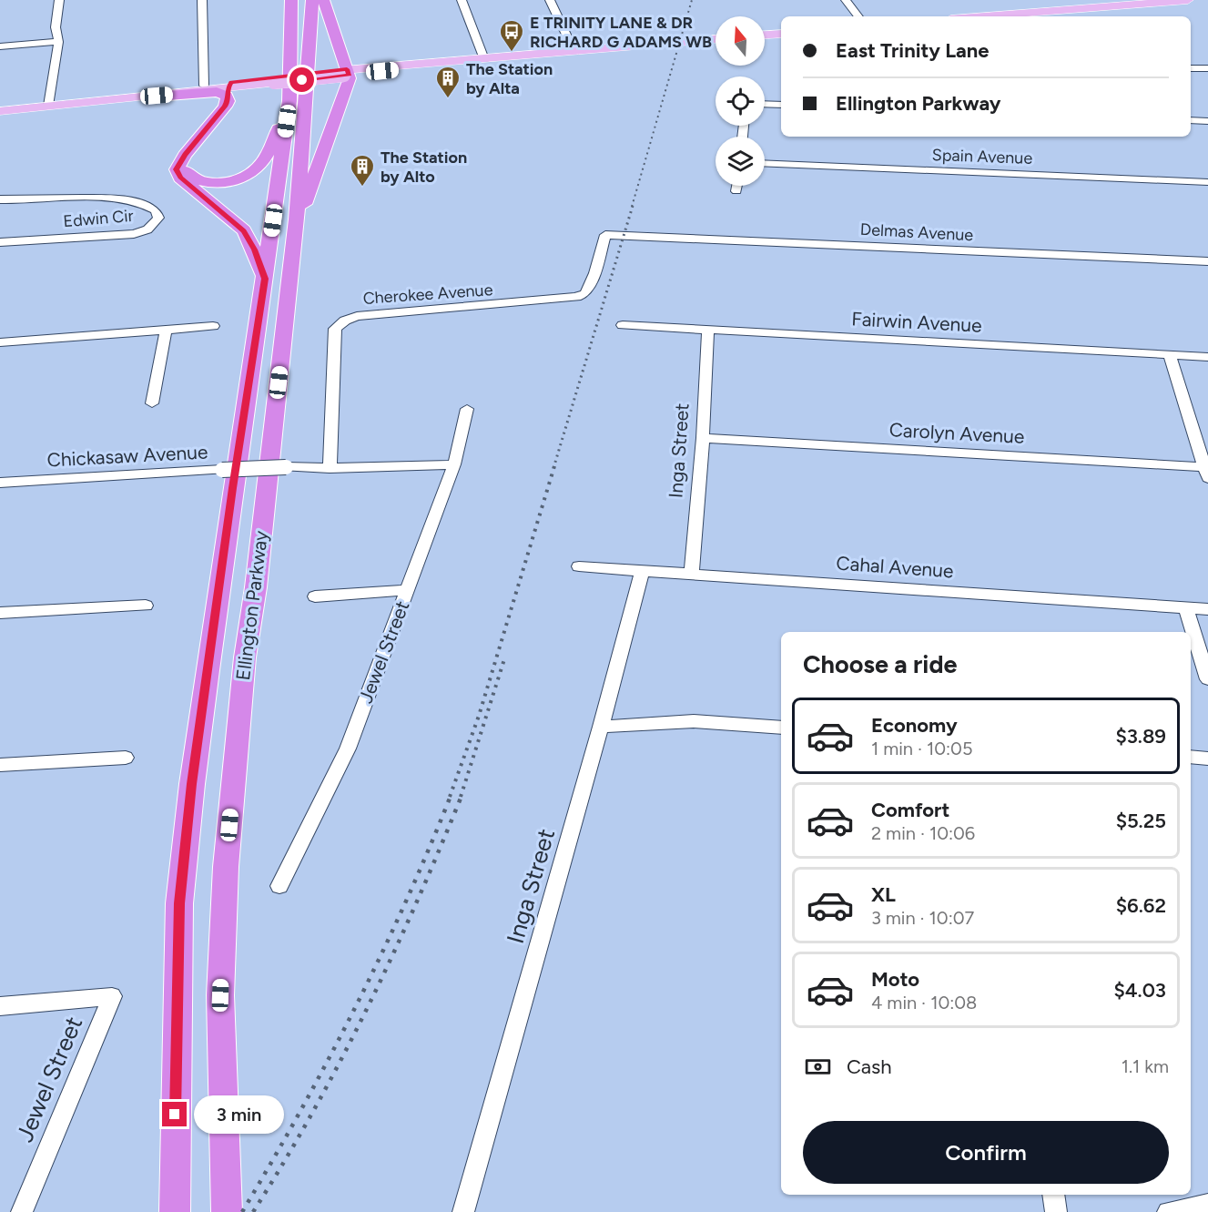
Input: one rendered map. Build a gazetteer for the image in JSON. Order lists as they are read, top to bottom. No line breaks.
{"streets":{"highway":["Ellington Parkway"],"street":["Spain Avenue","Edwin Cir","Delmas Avenue","Cherokee Avenue","Fairwin Avenue","Carolyn Avenue","Inga Street","Chickasaw Avenue","Cahal Avenue","Jewel Street"]},"crossings":[["Delmas Avenue","Cherokee Avenue"],["Cherokee Avenue","Chickasaw Avenue"],["Fairwin Avenue","Inga Street"],["Carolyn Avenue","Inga Street"],["Inga Street","Cahal Avenue"],["Chickasaw Avenue","Jewel Street"]],"places":{"bus stop":["E TRINITY LANE & DR RICHARD G ADAMS WB"],"building":["The Station by Alta","The Station by Alto"]},"north":"top","page":{"banner":["East Trinity Lane","Ellington Parkway"],"heading":"Choose a ride","list":[{"name":"Economy","note":"1 min · 10:05","value":"$3.89"},{"name":"Comfort","note":"2 min · 10:06","value":"$5.25"},{"name":"XL","note":"3 min · 10:07","value":"$6.62"},{"name":"Moto","note":"4 min · 10:08","value":"$4.03"}],"pay":["Cash","1.1 km"],"bubble":"3 min","buttons":"Confirm"}}
